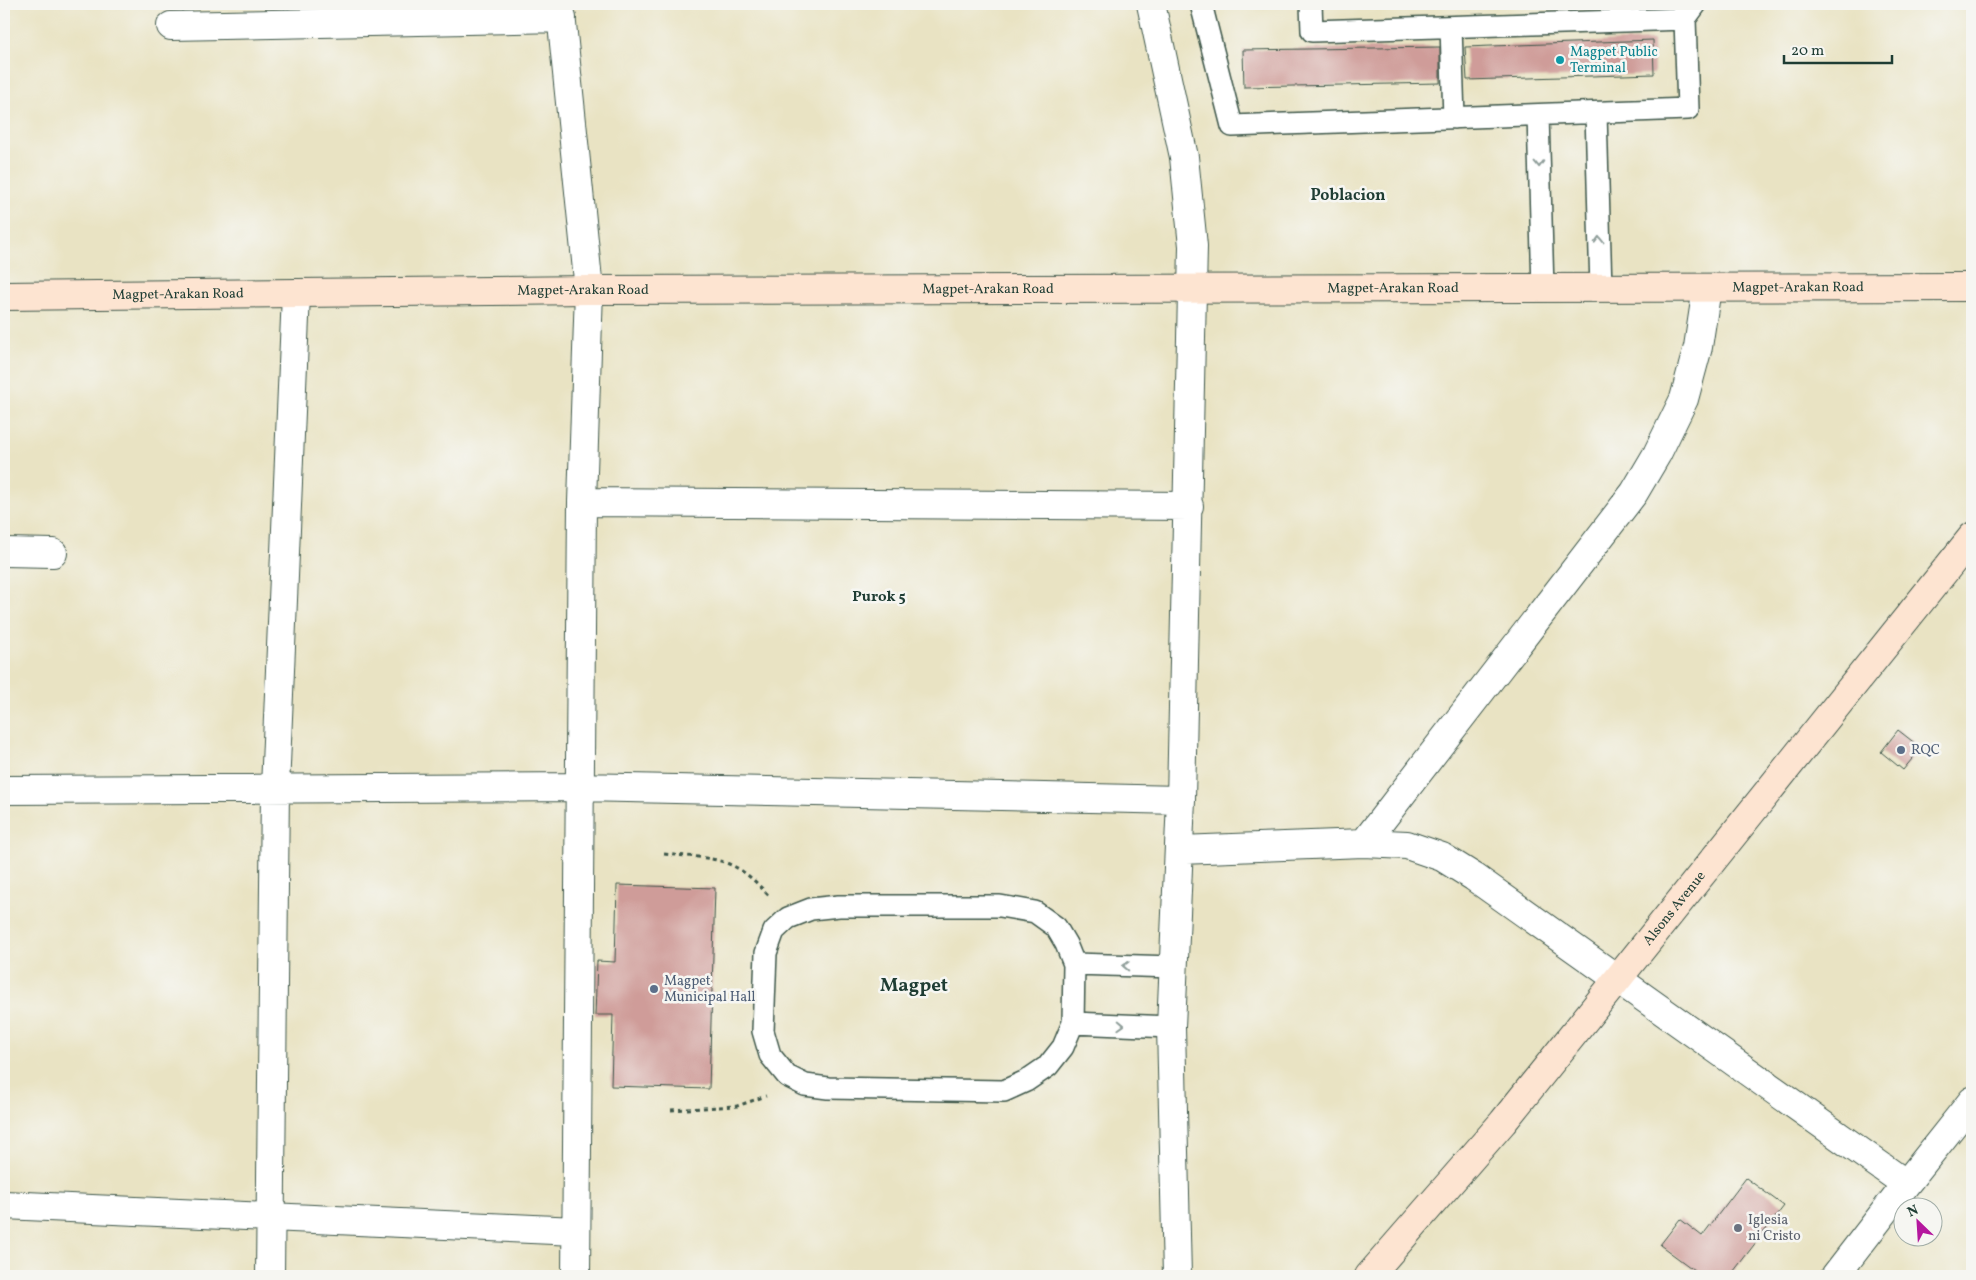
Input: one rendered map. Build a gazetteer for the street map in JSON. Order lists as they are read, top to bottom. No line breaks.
{"streets":{"main road":["Magpet-Arakan Road","Alsons Avenue"]},"districts":["Poblacion","Purok 5","Magpet"],"places":["Magpet Public Terminal","RQC","Magpet Municipal Hall","Iglesia ni Cristo"],"scale_bar":"20 m","north":"top left"}
